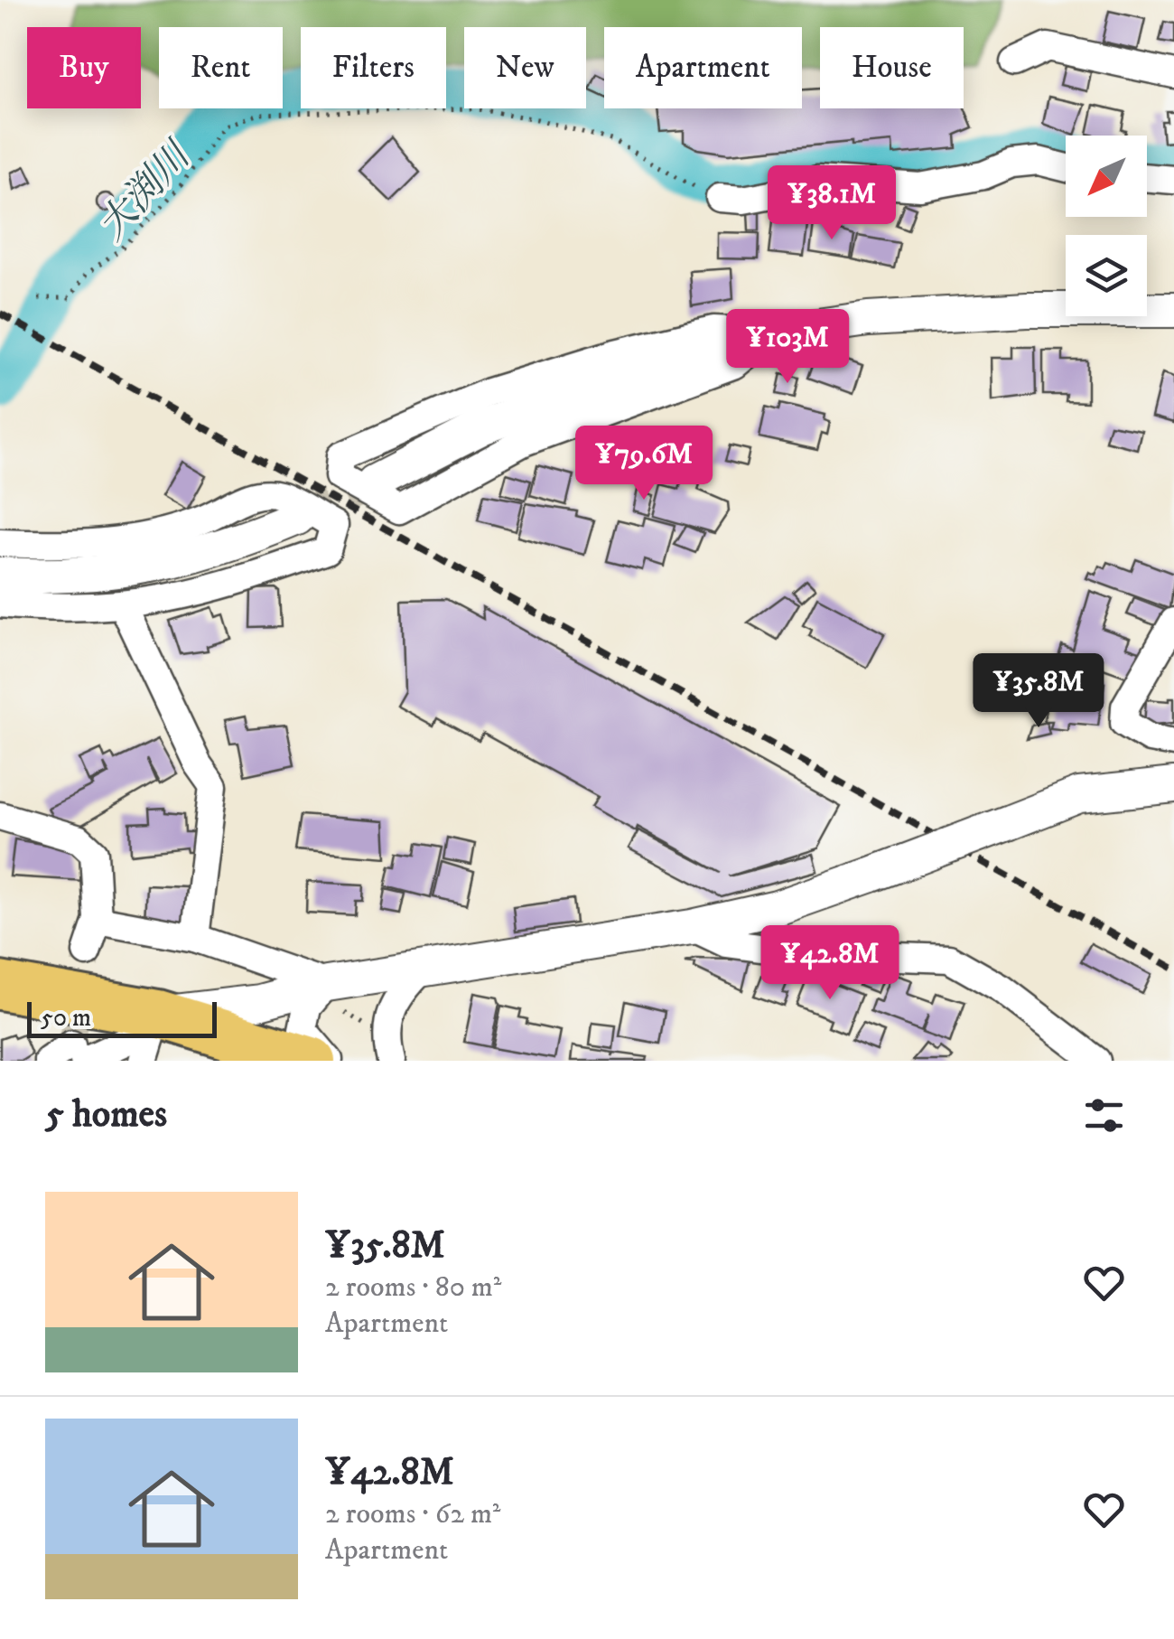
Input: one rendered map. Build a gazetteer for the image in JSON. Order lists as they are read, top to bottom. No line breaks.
{"water":["大渕川"],"scale_bar":"50 m","north":"bottom left","page":{"chip":["Buy","Rent","Filters","New","Apartment","House"],"price":["¥38.1M","¥103M","¥79.6M","¥35.8M","¥42.8M"],"scale":"50 m","heading":"5 homes","list":[{"name":"¥35.8M","note":"2 rooms · 80 m² · Apartment"},{"name":"¥42.8M","note":"2 rooms · 62 m² · Apartment"}]}}
